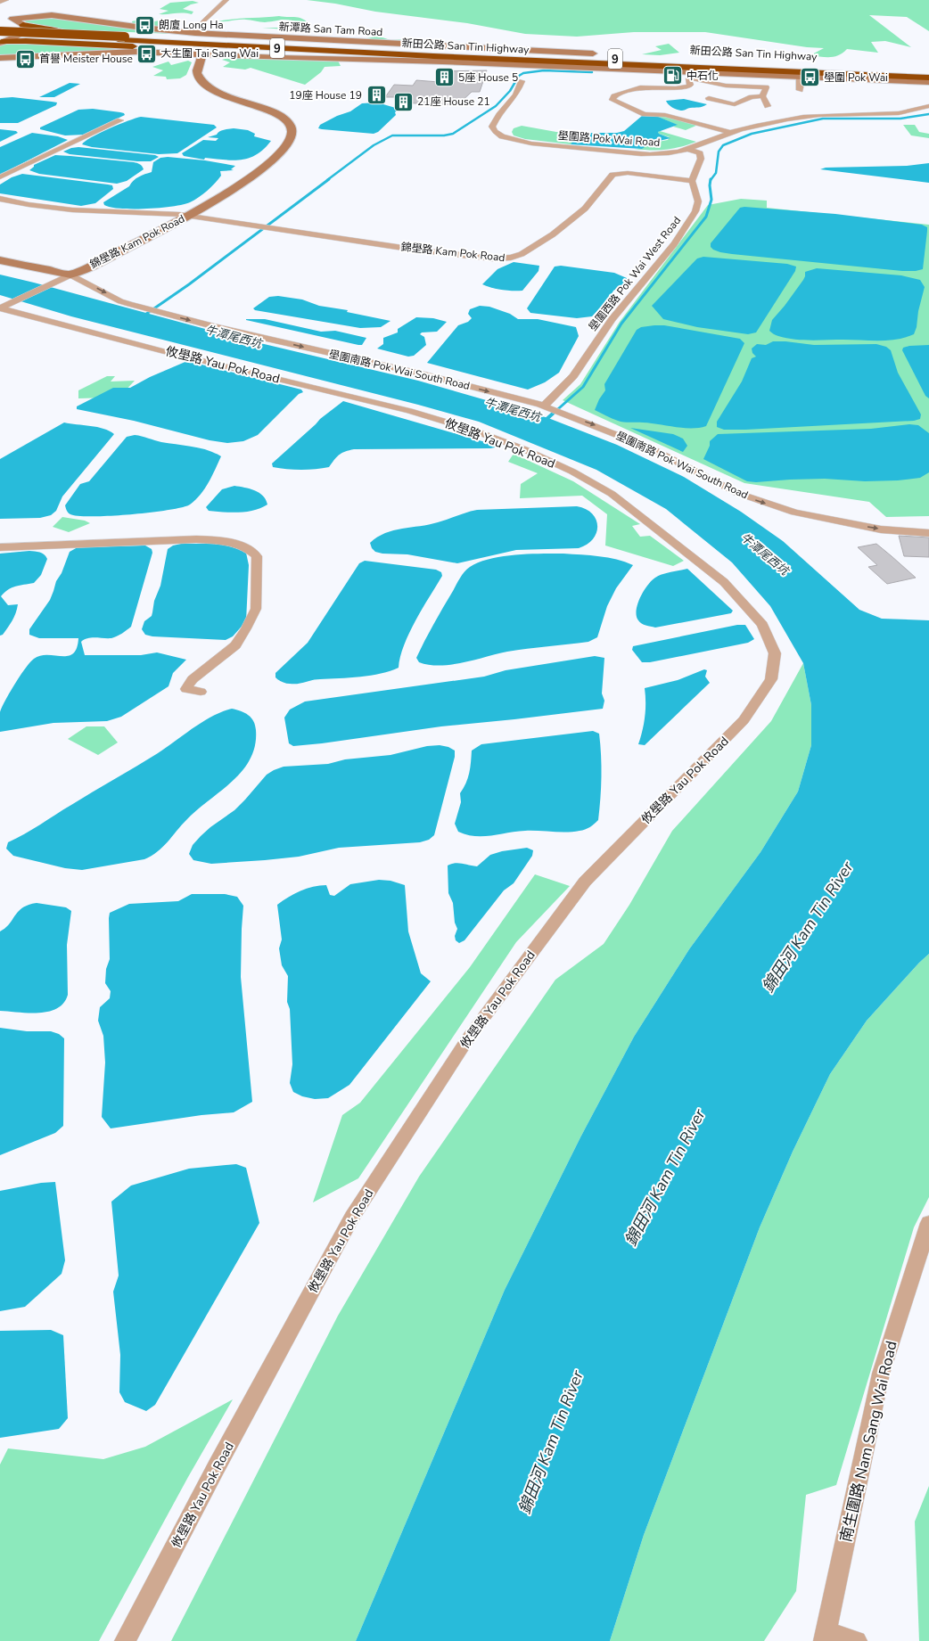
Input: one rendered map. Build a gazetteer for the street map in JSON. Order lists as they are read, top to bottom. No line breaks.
{"streets":{"highway":["新田公路 San Tin Highway","9"],"street":["新潭路 San Tam Road","壆圍路 Pok Wai Road","錦壆路 Kam Pok Road","壆圍西路 Pok Wai West Road","攸壆路 Yau Pok Road","壆圍南路 Pok Wai South Road","南生圍路 Nam Sang Wai Road"]},"crossings":[["錦壆路 Kam Pok Road","壆圍西路 Pok Wai West Road"],["錦壆路 Kam Pok Road","壆圍南路 Pok Wai South Road"],["壆圍西路 Pok Wai West Road","壆圍南路 Pok Wai South Road"]],"one_way":["壆圍南路 Pok Wai South Road"],"water":["牛潭尾西坑","錦田河 Kam Tin River"],"places":{"bus stop":["朗廈 Long Ha","大生圍 Tai Sang Wai","首譽 Meister House","壆圍 Pok Wai"],"fuel station":["中石化"],"building":["5座 House 5","19座 House 19","21座 House 21"]}}
